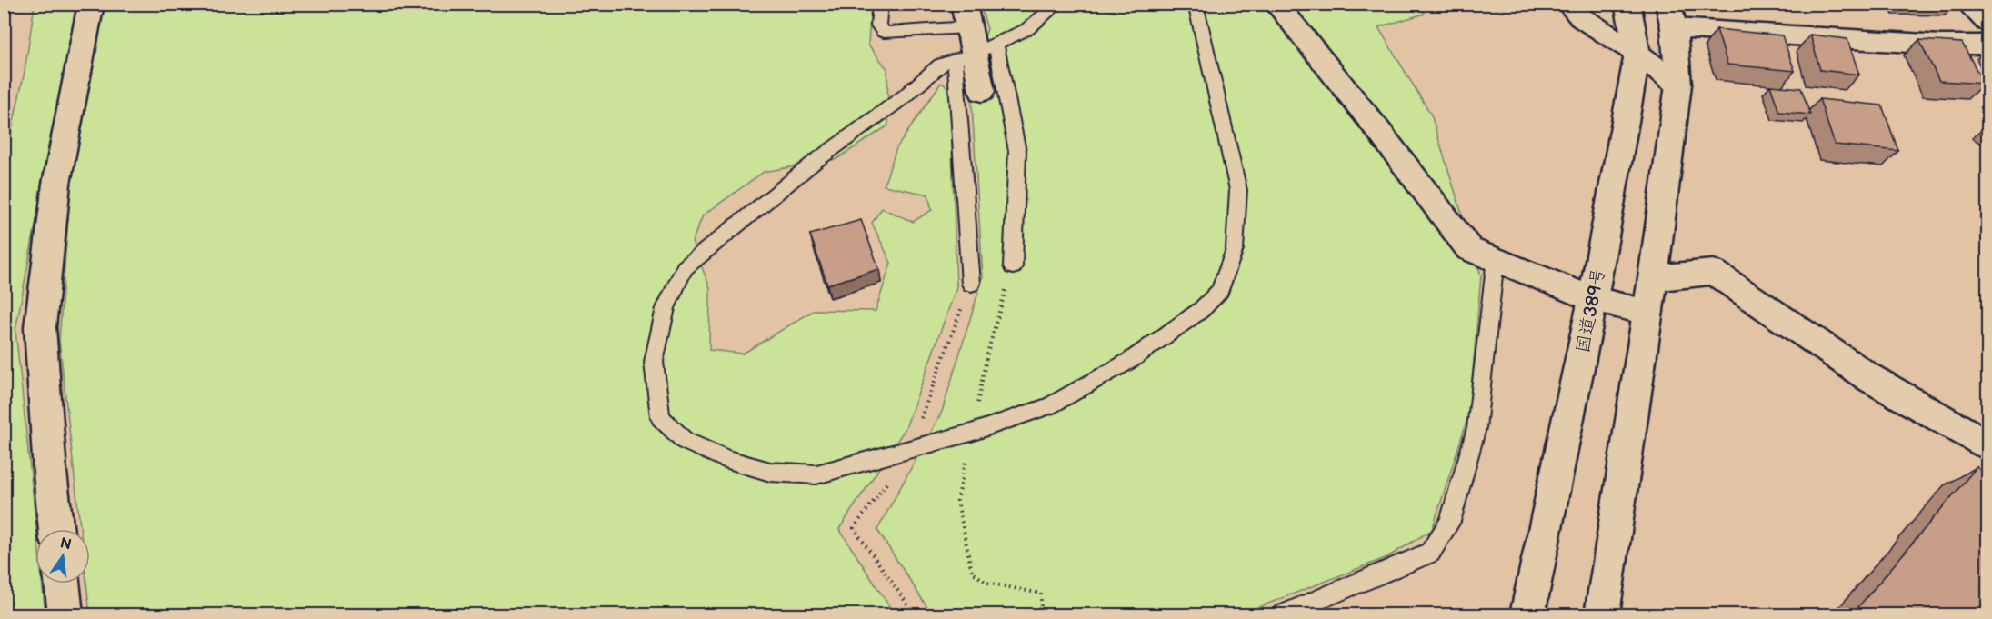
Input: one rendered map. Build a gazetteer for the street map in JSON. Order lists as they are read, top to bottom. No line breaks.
{"streets":{"main road":["国道389号"]},"north":"top"}
